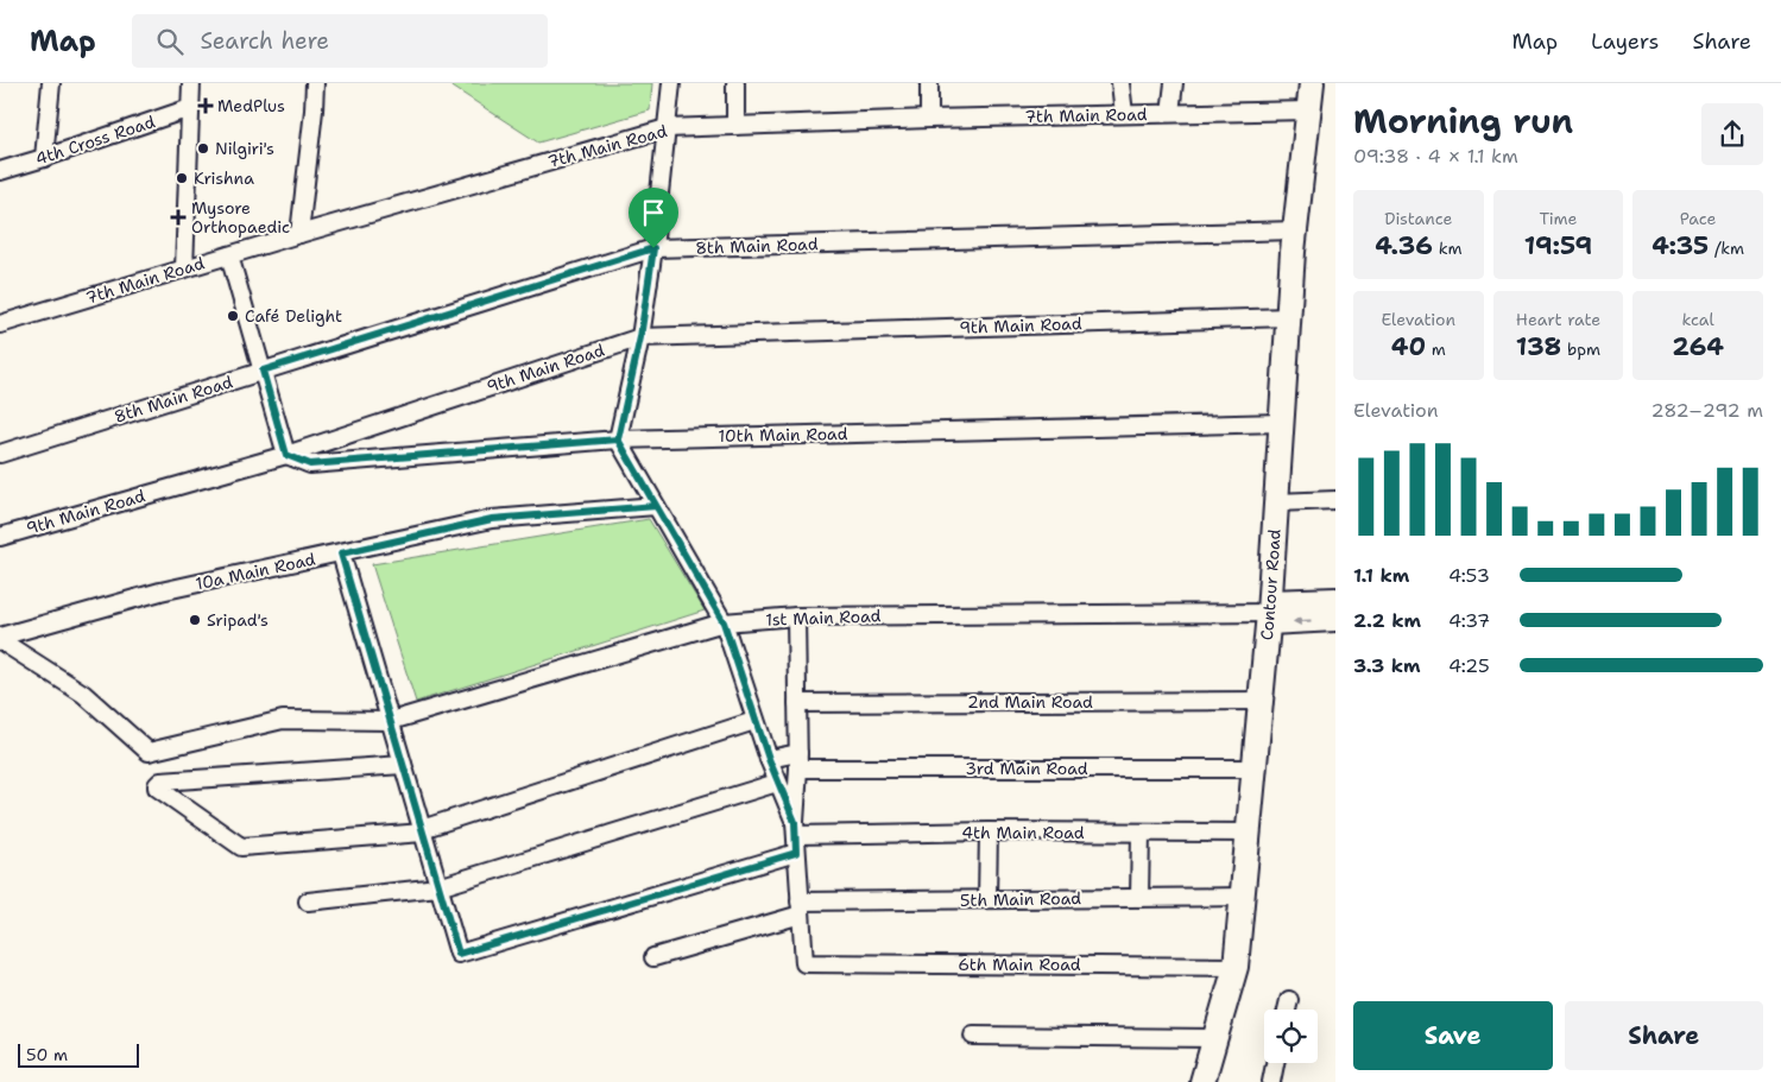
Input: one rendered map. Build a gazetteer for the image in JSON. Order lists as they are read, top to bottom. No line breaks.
{"streets":{"main road":["Contour Road"],"street":["7th Main Road","4th Cross Road","8th Main Road","9th Main Road","10th Main Road","10a Main Road","1st Main Road","2nd Main Road","3rd Main Road","4th Main Road","5th Main Road","6th Main Road"]},"crossings":[["7th Main Road","Contour Road"],["8th Main Road","Contour Road"],["9th Main Road","10th Main Road"],["9th Main Road","Contour Road"],["10th Main Road","Contour Road"],["10a Main Road","1st Main Road"],["Contour Road","1st Main Road"],["Contour Road","2nd Main Road"],["Contour Road","3rd Main Road"],["Contour Road","4th Main Road"],["Contour Road","5th Main Road"],["Contour Road","6th Main Road"],["5th Main Road","6th Main Road"]],"places":{"health":["MedPlus","Mysore Orthopaedic"],"other":["Nilgiri's","Krishna","Café Delight","Sripad's"]},"scale_bar":"50 m","page":{"header":"Map","search":"Search here","nav":["Map","Layers","Share"],"heading":["Morning run","09:38 · 4 × 1.1 km"],"stats":[["Distance","4.36 km"],["Time","19:59"],["Pace","4:35 /km"],["Elevation","40 m"],["Heart rate","138 bpm"],["kcal","264"]],"chart":["Elevation","282–292 m"],"list":[{"name":"1.1 km","note":"4:53"},{"name":"2.2 km","note":"4:37"},{"name":"3.3 km","note":"4:25"}],"buttons":["Save","Share"],"scale":"50 m"}}
